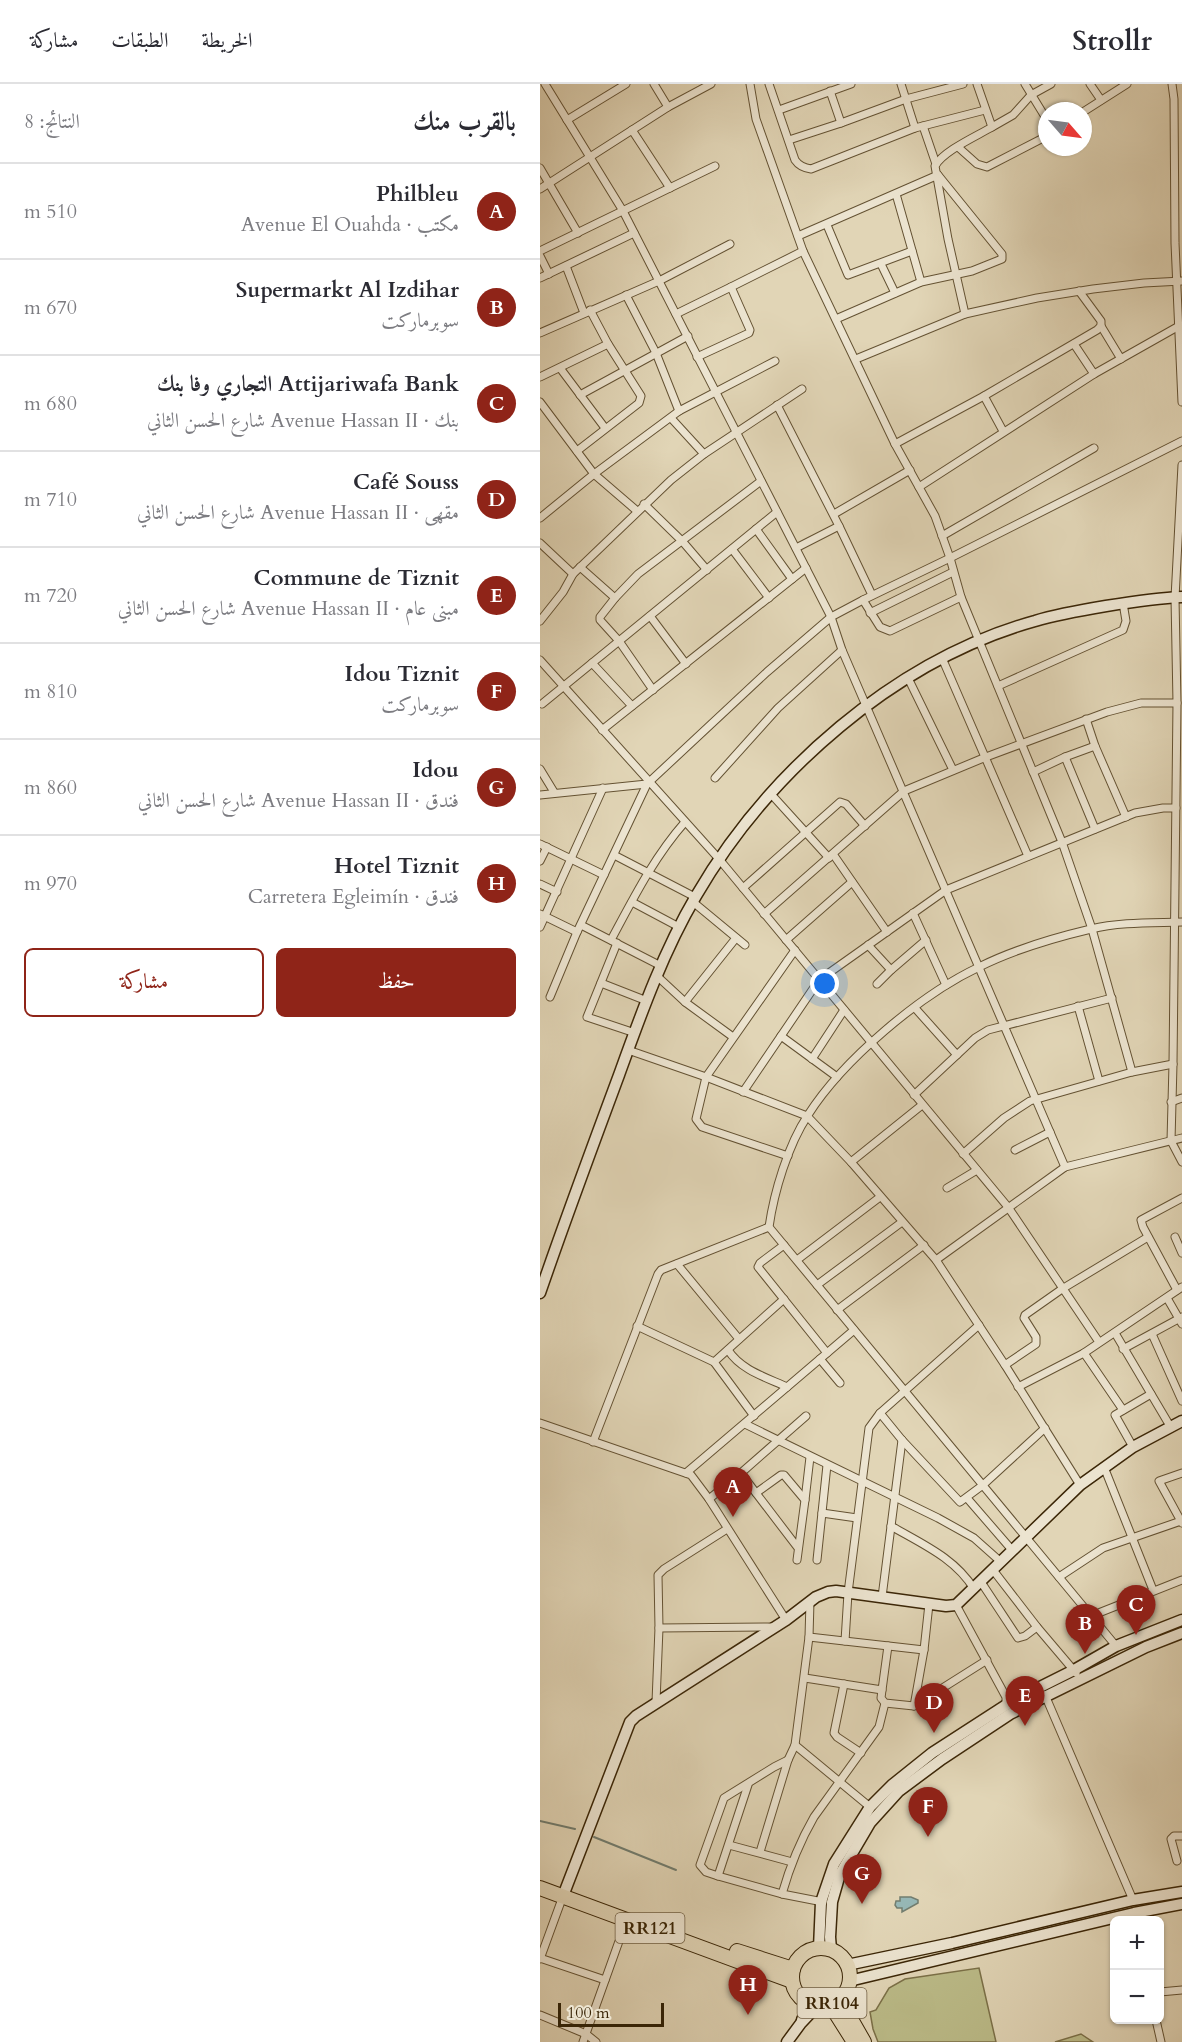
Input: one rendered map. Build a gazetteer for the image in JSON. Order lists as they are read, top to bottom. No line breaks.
{"streets":{"highway":["RR121","RR104"]},"crossings":[["RR121","RR104"]],"scale_bar":"100 m","north":"bottom right","page":{"header":"Strollr","nav":["الخريطة","الطبقات","مشاركة"],"heading":["بالقرب منك","النتائج: 8"],"list":[{"mark":"A","name":"Philbleu","note":"مكتب · Avenue El Ouahda","value":"510 m"},{"mark":"B","name":"Supermarkt Al Izdihar","note":"سوبرماركت","value":"670 m"},{"mark":"C","name":"Attijariwafa Bank التجاري وفا بنك","note":"بنك · Avenue Hassan II شارع الحسن الثاني","value":"680 m"},{"mark":"D","name":"Café Souss","note":"مقهى · Avenue Hassan II شارع الحسن الثاني","value":"710 m"},{"mark":"E","name":"Commune de Tiznit","note":"مبنى عام · Avenue Hassan II شارع الحسن الثاني","value":"720 m"},{"mark":"F","name":"Idou Tiznit","note":"سوبرماركت","value":"810 m"},{"mark":"G","name":"Idou","note":"فندق · Avenue Hassan II شارع الحسن الثاني","value":"860 m"},{"mark":"H","name":"Hotel Tiznit","note":"فندق · Carretera Egleimín","value":"970 m"}],"buttons":["حفظ","مشاركة"],"pins":["A","C","B","E","D","F","G","H"],"map_buttons":["+","−"],"scale":"100 m"}}
